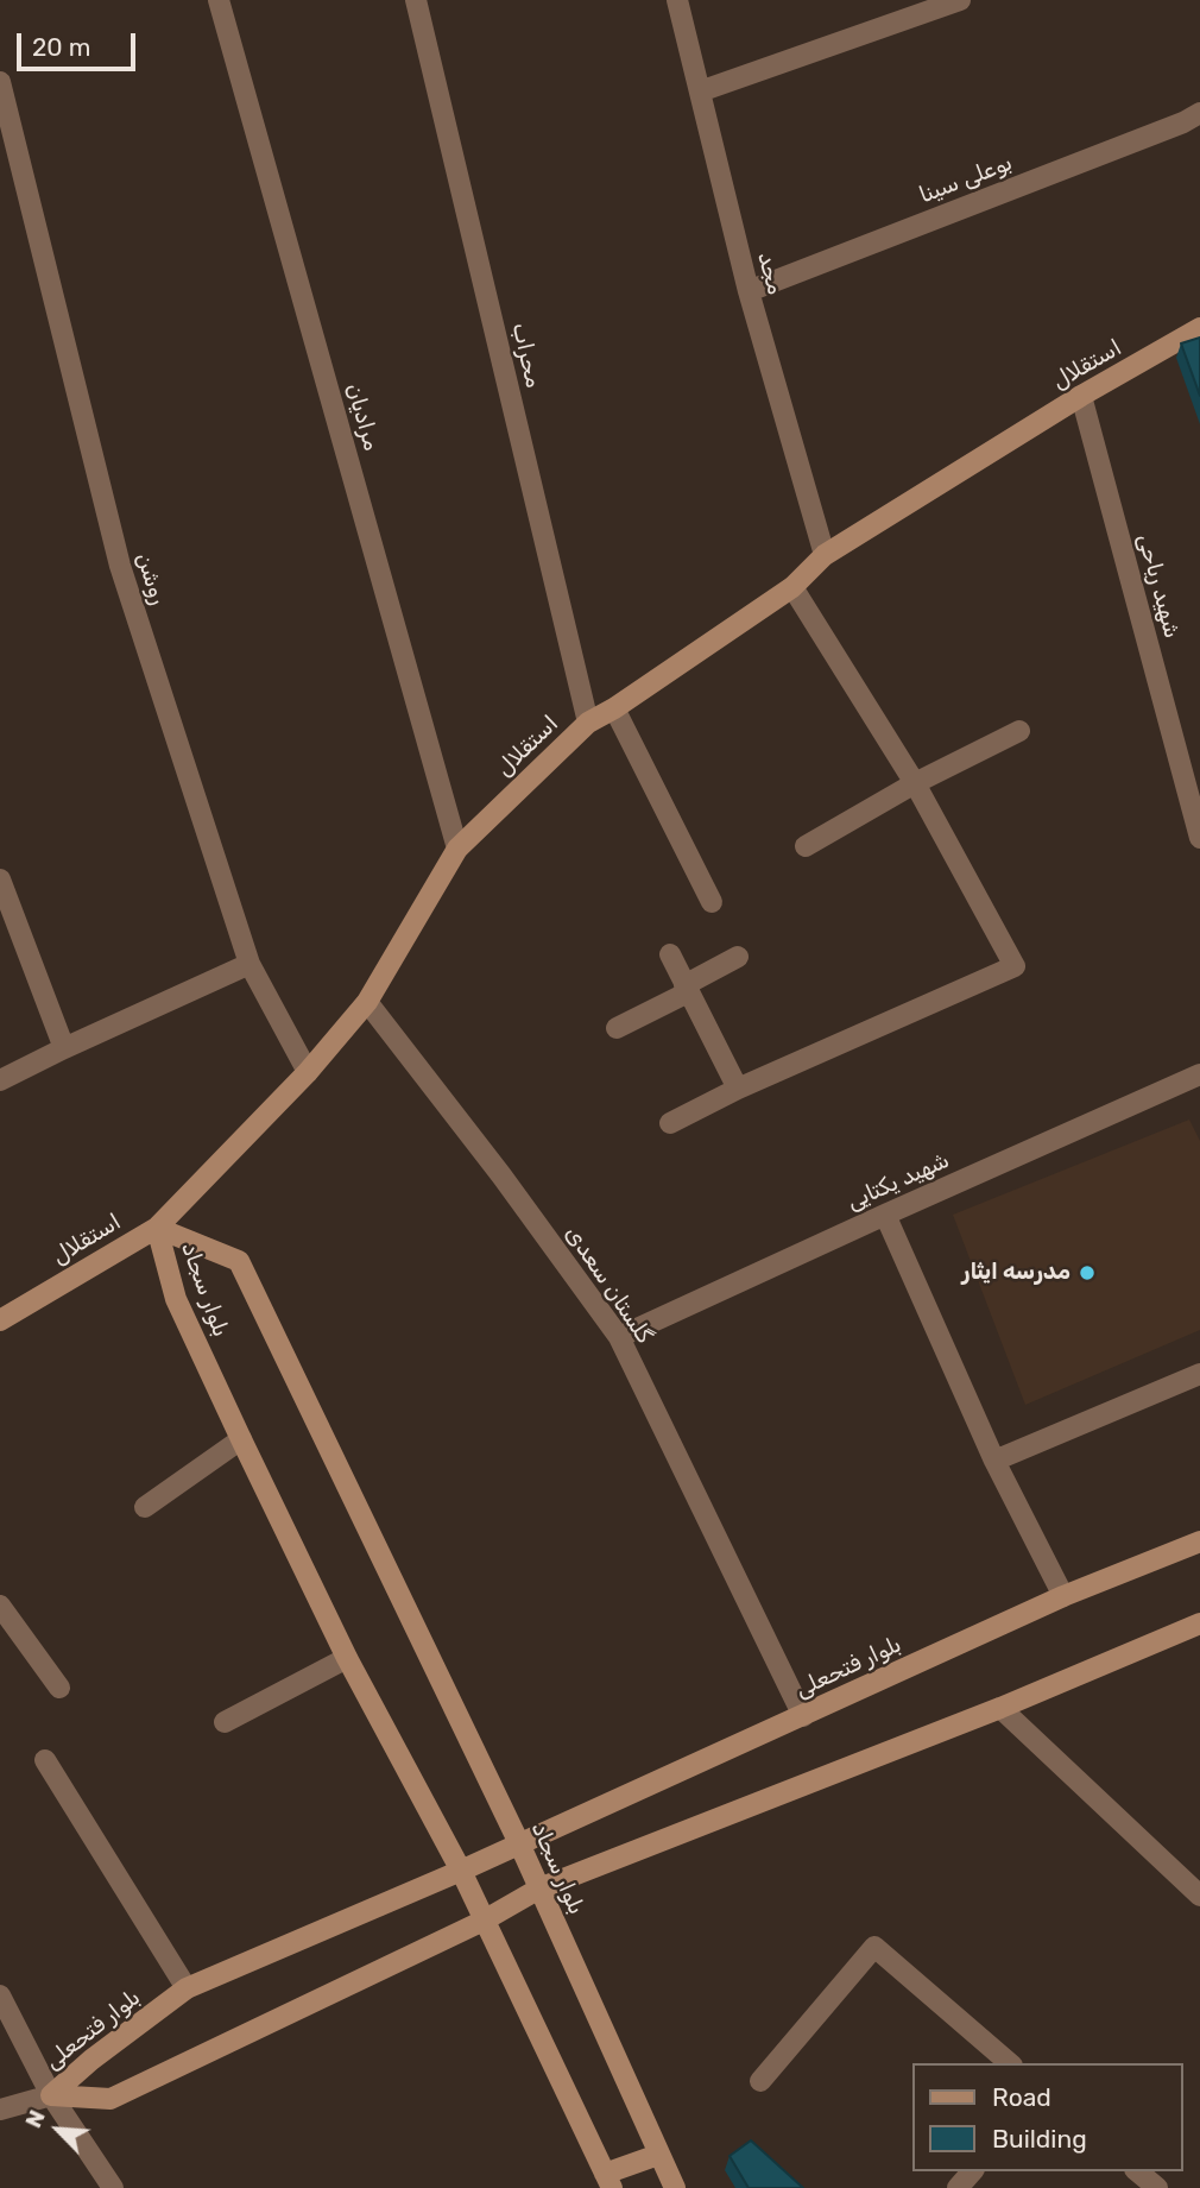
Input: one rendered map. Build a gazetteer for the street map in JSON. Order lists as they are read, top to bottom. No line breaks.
{"streets":{"street":["بوعلی سینا","مجد","محراب","استقلال","مرادیان","روشن","شهید ریاحی","شهید یکتایی","گلستان سعدی","بلوار سجاد","بلوار فتحعلی"]},"crossings":[["بوعلی سینا","مجد"],["مجد","استقلال"],["محراب","استقلال"],["استقلال","مرادیان"],["استقلال","روشن"],["استقلال","شهید ریاحی"],["استقلال","گلستان سعدی"],["استقلال","بلوار سجاد"],["شهید یکتایی","گلستان سعدی"],["گلستان سعدی","بلوار فتحعلی"],["بلوار سجاد","بلوار فتحعلی"]],"places":["مدرسه ایثار"],"legend":["Road","Building"],"scale_bar":"20 m","north":"top left"}
